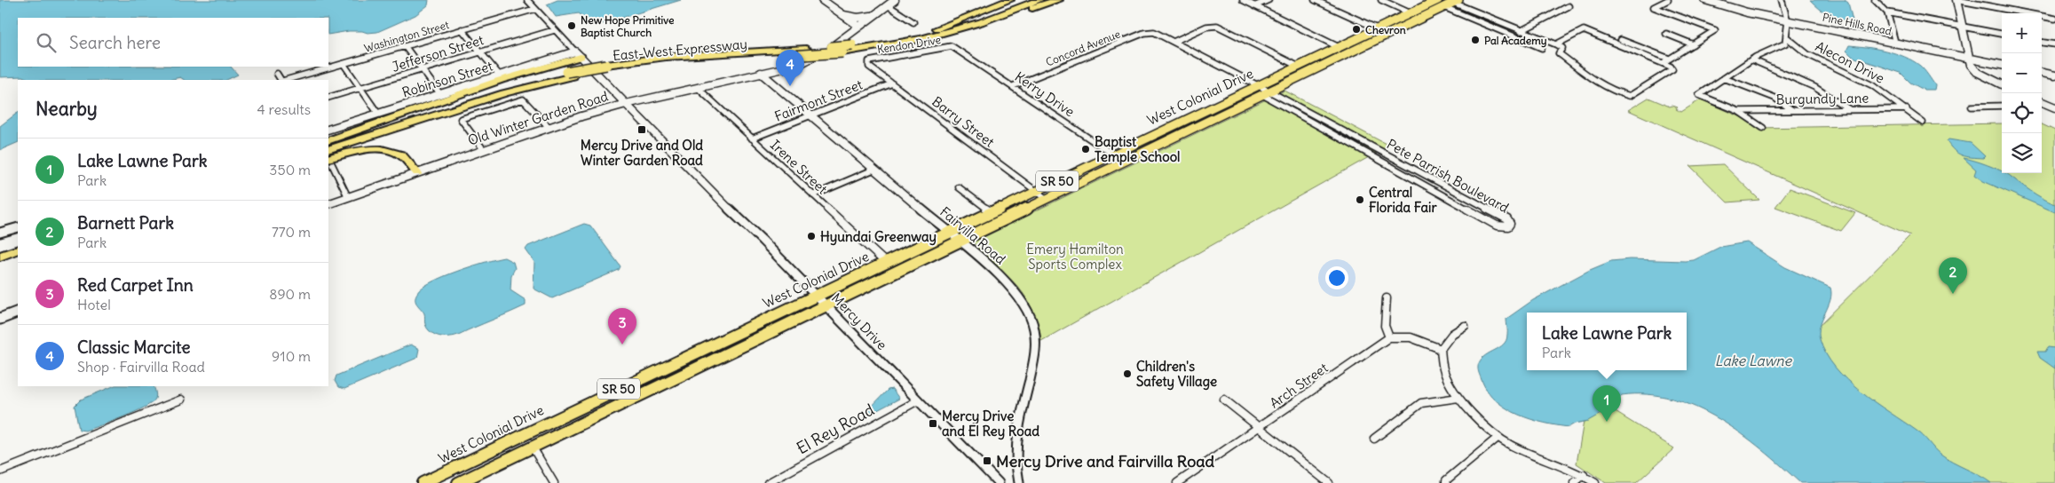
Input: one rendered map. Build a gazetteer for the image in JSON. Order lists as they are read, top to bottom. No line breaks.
{"streets":{"highway":["East-West Expressway","West Colonial Drive","SR 50"],"main road":["Pine Hills Road","Old Winter Garden Road"],"street":["Washington Street","Kendon Drive","Concord Avenue","Jefferson Street","Alecon Drive","Robinson Street","Kerry Drive","Burgundy Lane","Fairmont Street","Barry Street","Irene Street","Pete Parrish Boulevard","Fairvilla Road","Mercy Drive","Arch Street","El Rey Road"]},"crossings":[["Kendon Drive","Kerry Drive"],["Kendon Drive","Barry Street"],["Concord Avenue","Kerry Drive"],["Alecon Drive","Burgundy Lane"],["Kerry Drive","West Colonial Drive"],["West Colonial Drive","Barry Street"],["West Colonial Drive","Irene Street"],["West Colonial Drive","Pete Parrish Boulevard"],["West Colonial Drive","Fairvilla Road"],["West Colonial Drive","Mercy Drive"],["Fairmont Street","Barry Street"],["Fairmont Street","Irene Street"],["Fairmont Street","Fairvilla Road"],["Old Winter Garden Road","Irene Street"],["Old Winter Garden Road","Fairvilla Road"],["Old Winter Garden Road","Mercy Drive"],["Mercy Drive","El Rey Road"]],"water":["Lake Lawne"],"parks":["Emery Hamilton Sports Complex"],"places":{"other":["New Hope Primitive Baptist Church","Chevron","Pal Academy","Baptist Temple School","Central Florida Fair","Hyundai Greenway","Children's Safety Village"],"transit":["Mercy Drive and Old Winter Garden Road","Mercy Drive and El Rey Road","Mercy Drive and Fairvilla Road"]},"page":{"map_buttons":["+","−"],"search":"Search here","pins":["4","2","3","1"],"heading":["Nearby","4 results"],"list":[{"mark":"1","name":"Lake Lawne Park","note":"Park","value":"350 m"},{"mark":"2","name":"Barnett Park","note":"Park","value":"770 m"},{"mark":"3","name":"Red Carpet Inn","note":"Hotel","value":"890 m"},{"mark":"4","name":"Classic Marcite","note":"Shop · Fairvilla Road","value":"910 m"}],"popup":["Lake Lawne Park","Park"]}}
